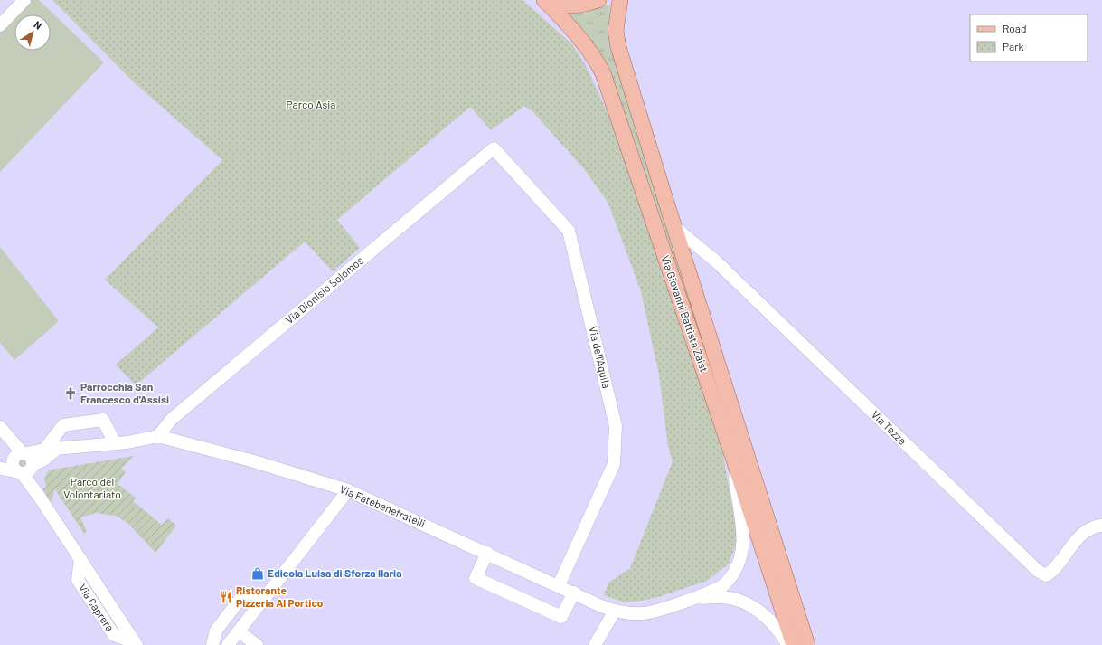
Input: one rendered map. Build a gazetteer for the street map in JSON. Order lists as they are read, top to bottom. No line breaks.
{"streets":{"main road":["Via Giovanni Battista Zaist"],"street":["Via Dionisio Solomos","Via dell'Aquila","Via Tezze","Via Fatebenefratelli","Via Caprera"]},"crossings":[["Via Dionisio Solomos","Via dell'Aquila"],["Via Dionisio Solomos","Via Fatebenefratelli"],["Via Giovanni Battista Zaist","Via Tezze"],["Via Giovanni Battista Zaist","Via Fatebenefratelli"],["Via dell'Aquila","Via Fatebenefratelli"],["Via Fatebenefratelli","Via Caprera"]],"parks":["Parco Asia","Parco del Volontariato"],"places":{"church":["Parrocchia San Francesco d'Assisi"],"shop":["Edicola Luisa di Sforza Ilaria"],"restaurant":["Ristorante Pizzeria Al Portico"]},"legend":["Road","Park"],"north":"top right"}
